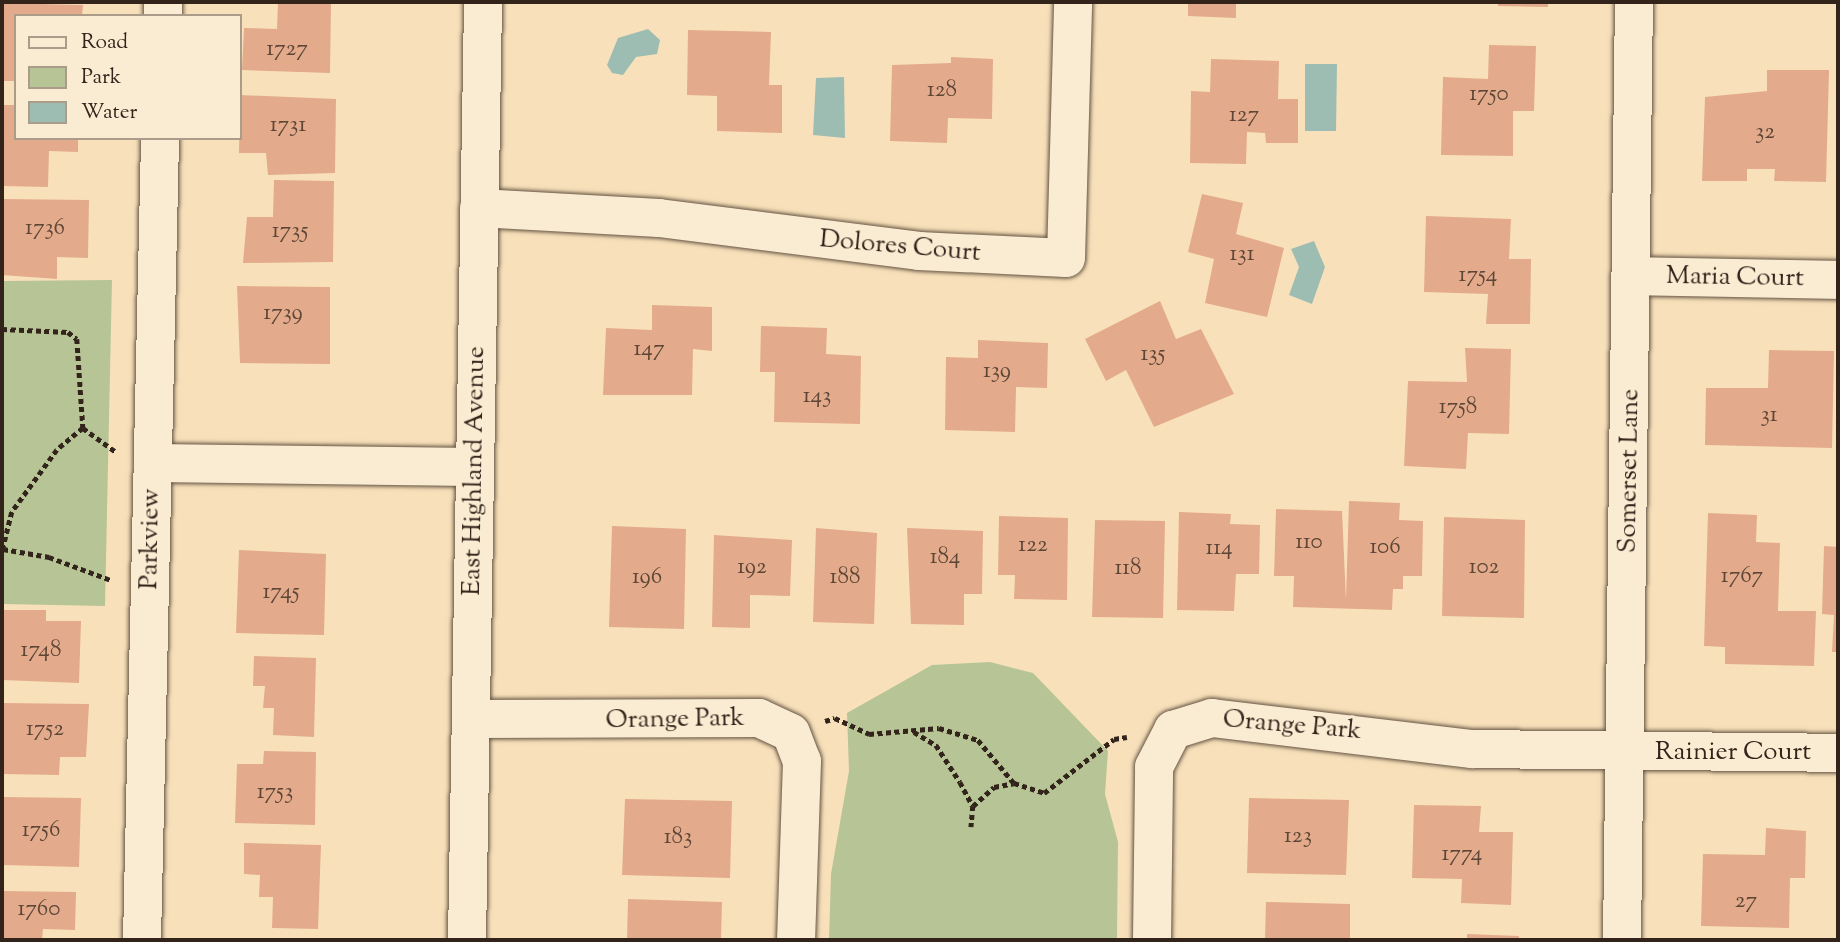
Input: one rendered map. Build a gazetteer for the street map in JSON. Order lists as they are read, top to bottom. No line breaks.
{"streets":{"street":["Dolores Court","Maria Court","East Highland Avenue","Somerset Lane","Parkview","Orange Park","Rainier Court"]},"crossings":[["Dolores Court","East Highland Avenue"],["Maria Court","Somerset Lane"],["East Highland Avenue","Orange Park"],["Somerset Lane","Orange Park"],["Somerset Lane","Rainier Court"],["Orange Park","Rainier Court"]],"house_numbers":["1727","128","1750","127","1731","32","1736","1735","131","1754","1739","147","135","139","143","1758","31","110","122","106","114","184","192","102","118","1767","196","188","1745","1748","1752","1753","1756","123","183","1774","27","1760"],"legend":["Road","Park","Water"]}
